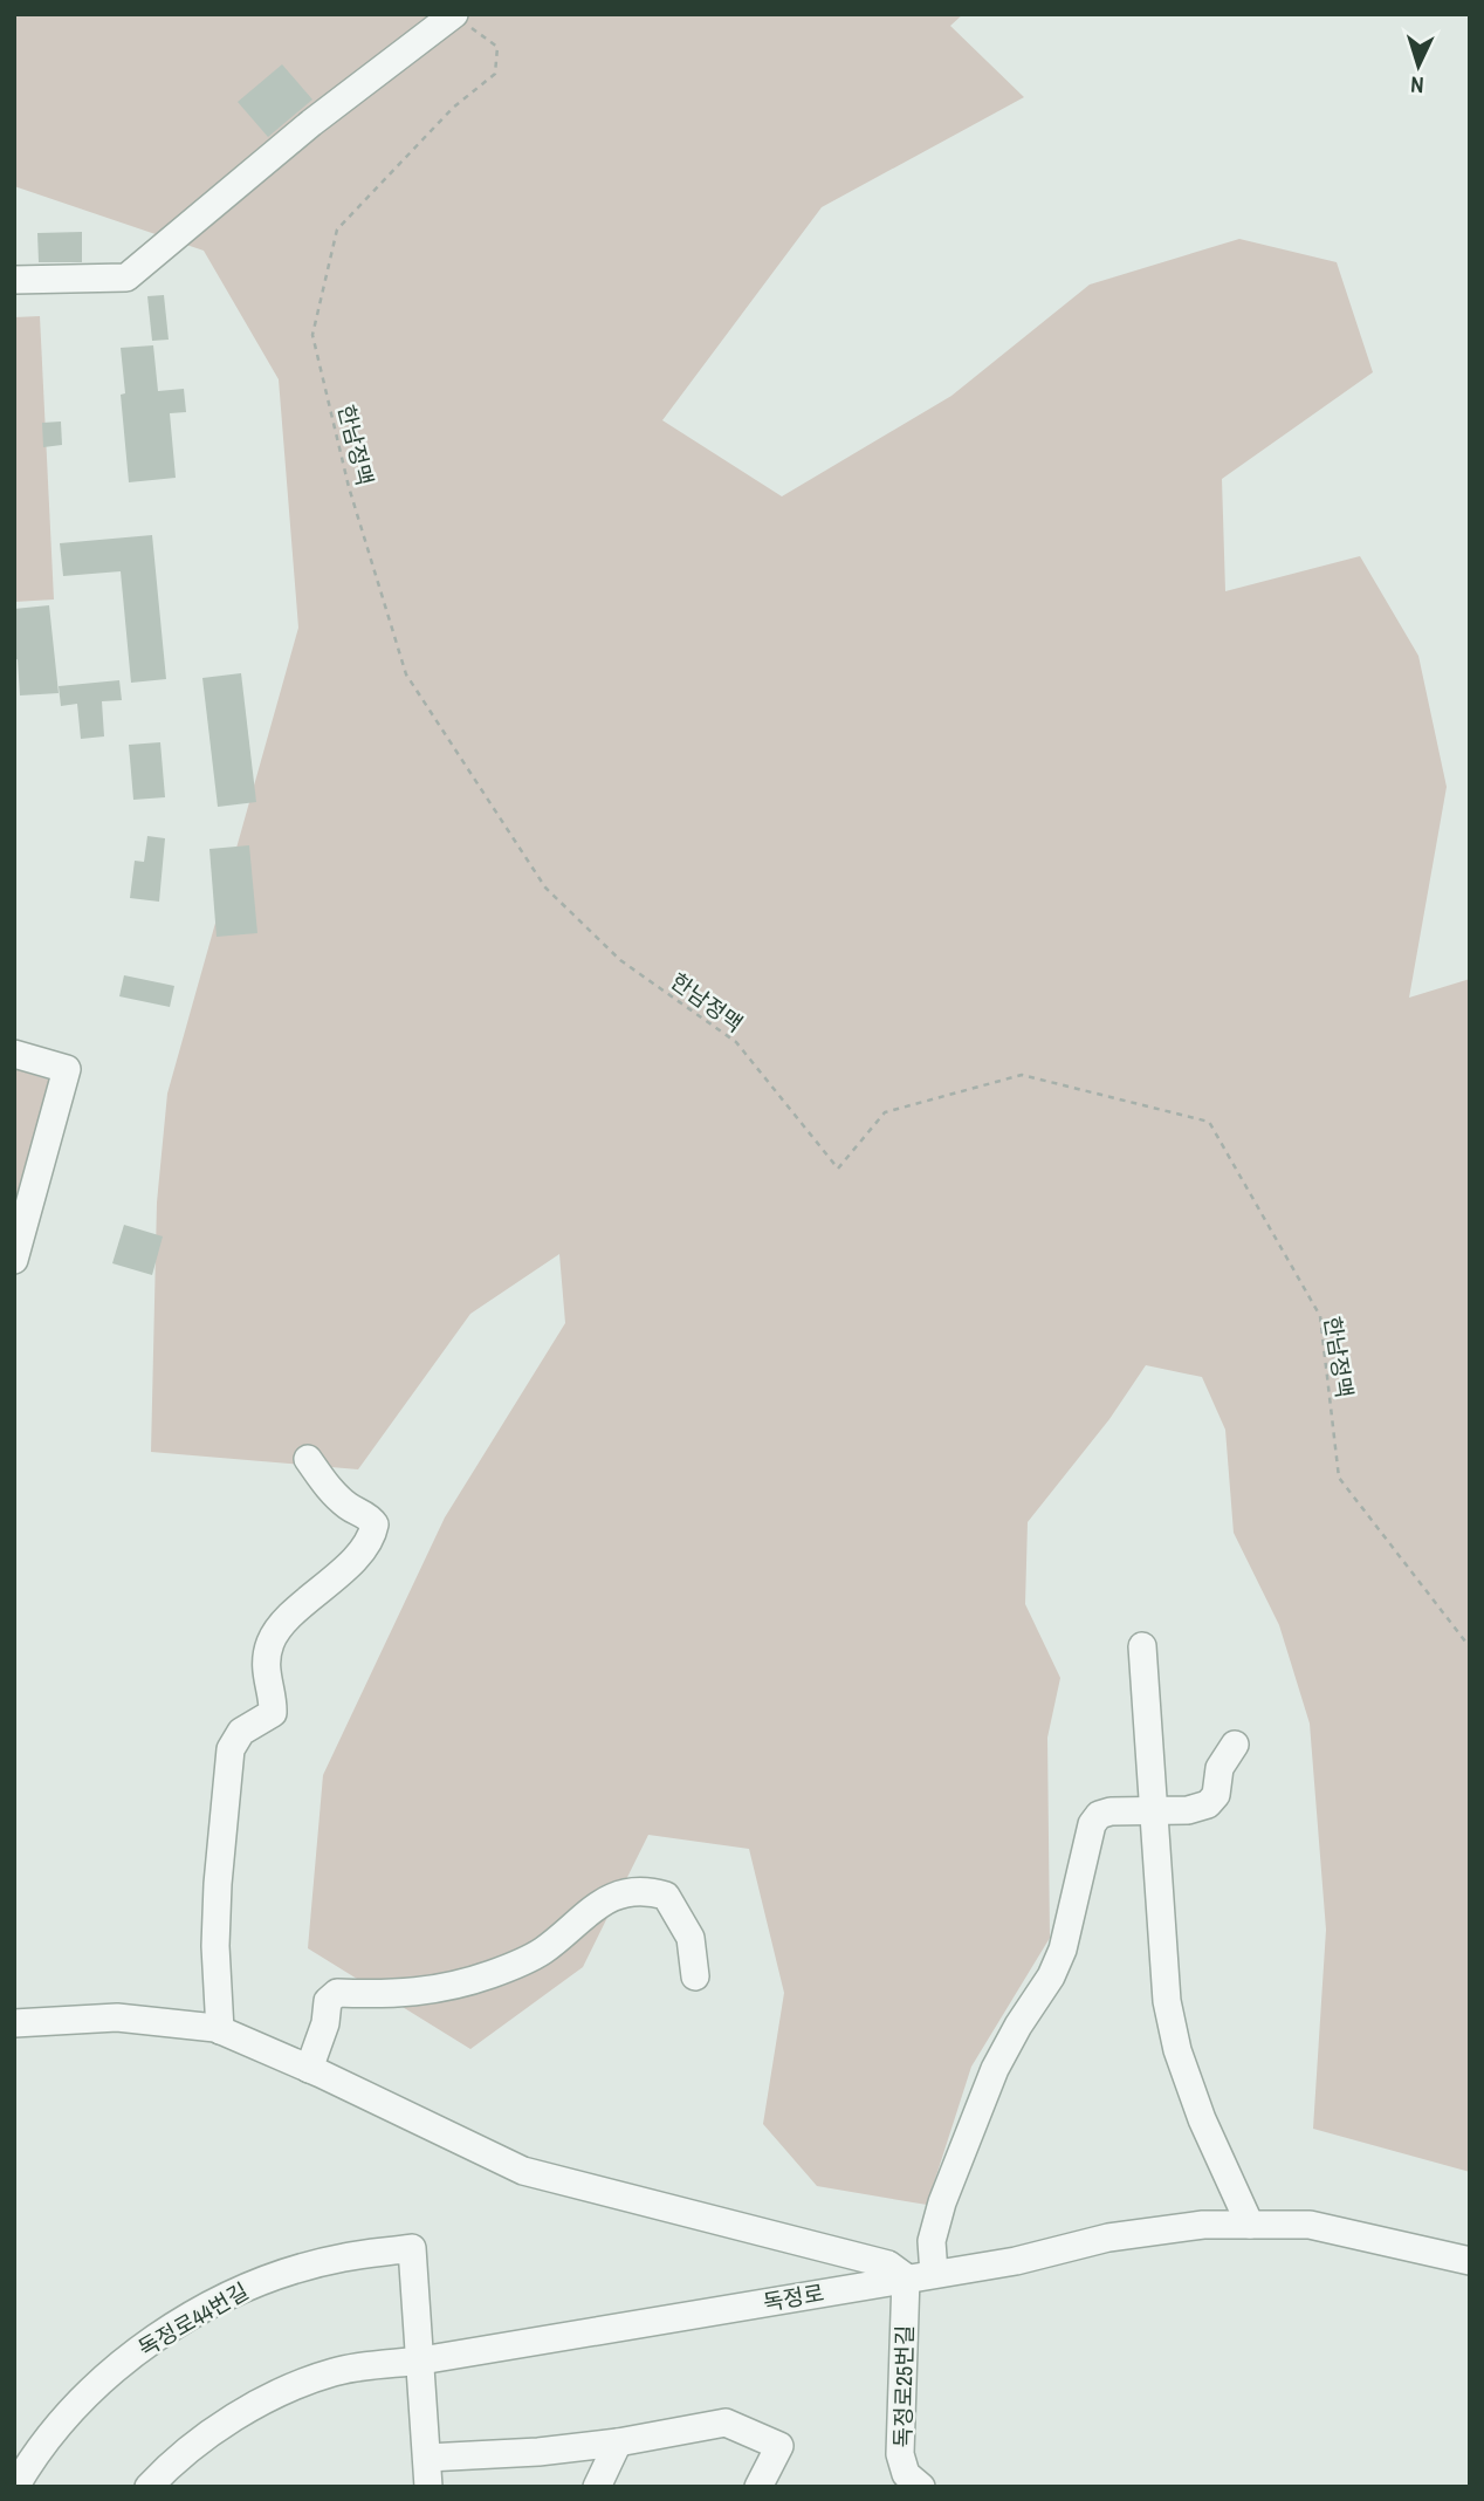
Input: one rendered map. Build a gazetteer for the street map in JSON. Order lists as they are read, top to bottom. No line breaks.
{"streets":{"street":["독정로","독정로44번길","독정로25번길"],"path":["한남정맥"]},"crossings":[["독정로","독정로44번길"],["독정로","독정로25번길"]],"north":"bottom"}
